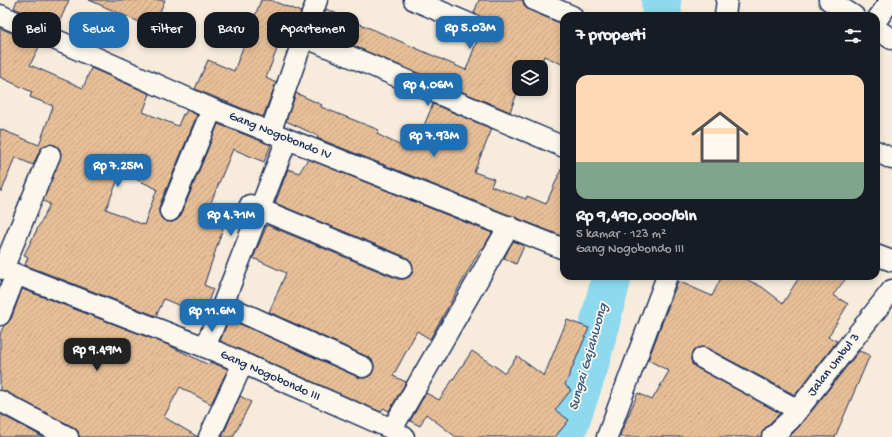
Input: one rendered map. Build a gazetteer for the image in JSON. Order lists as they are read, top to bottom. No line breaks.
{"streets":{"street":["Gang Nogobondo IV","Jalan Umbul 3","Gang Nogobondo III"]},"water":["Sungai Gajahwong"],"page":{"chip":["Beli","Sewa","Filter","Baru","Apartemen"],"heading":"7 properti","price":["Rp 5.03M","Rp 4.06M","Rp 7.93M","Rp 7.25M","Rp 4.71M","Rp 11.6M","Rp 9.49M"],"list":[{"name":"Rp 9,490,000/bln","note":"5 kamar · 123 m² · Gang Nogobondo III"}]}}
